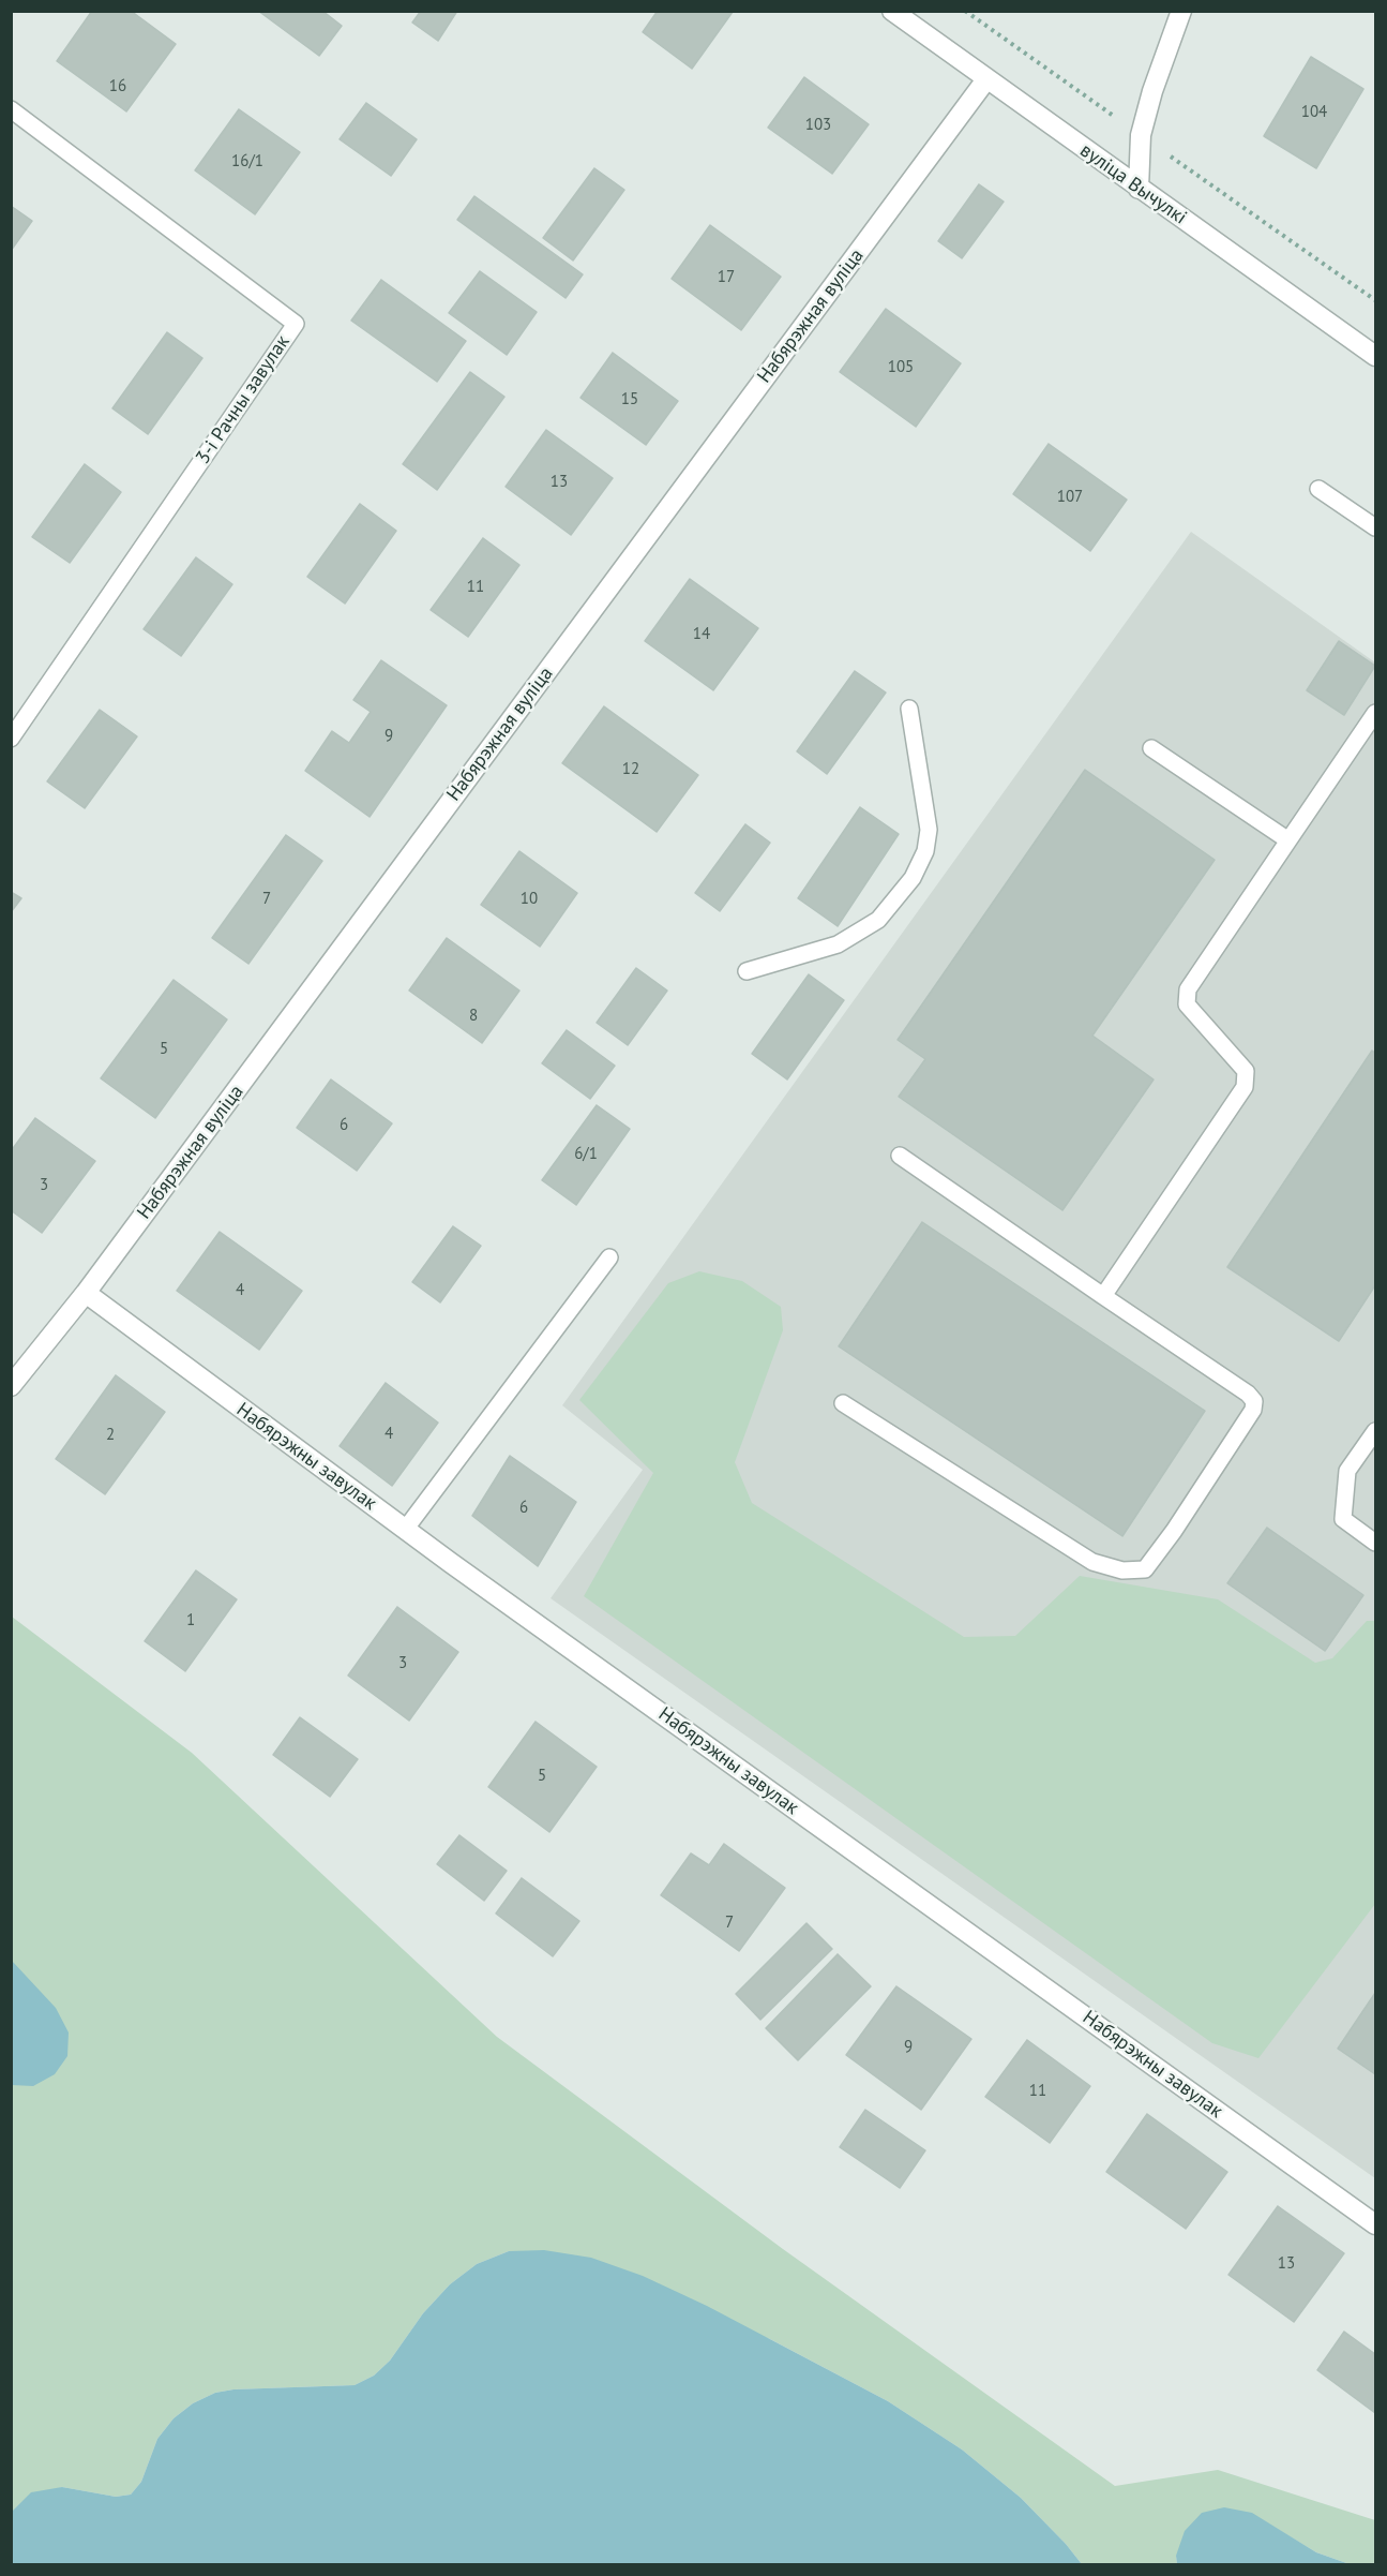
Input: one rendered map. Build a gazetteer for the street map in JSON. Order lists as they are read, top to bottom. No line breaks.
{"streets":{"street":["вуліца Вычулкі","Набярэжная вуліца","Набярэжны завулак"],"lane":["3-і Рачны завулак"]},"crossings":[["вуліца Вычулкі","Набярэжная вуліца"],["Набярэжная вуліца","Набярэжны завулак"]],"house_numbers":["16","104","103","16/1","17","105","15","13","107","11","14","9","12","7","10","8","5","6","6/1","3","4","4","2","6","1","3","5","7","9","11","13"]}
